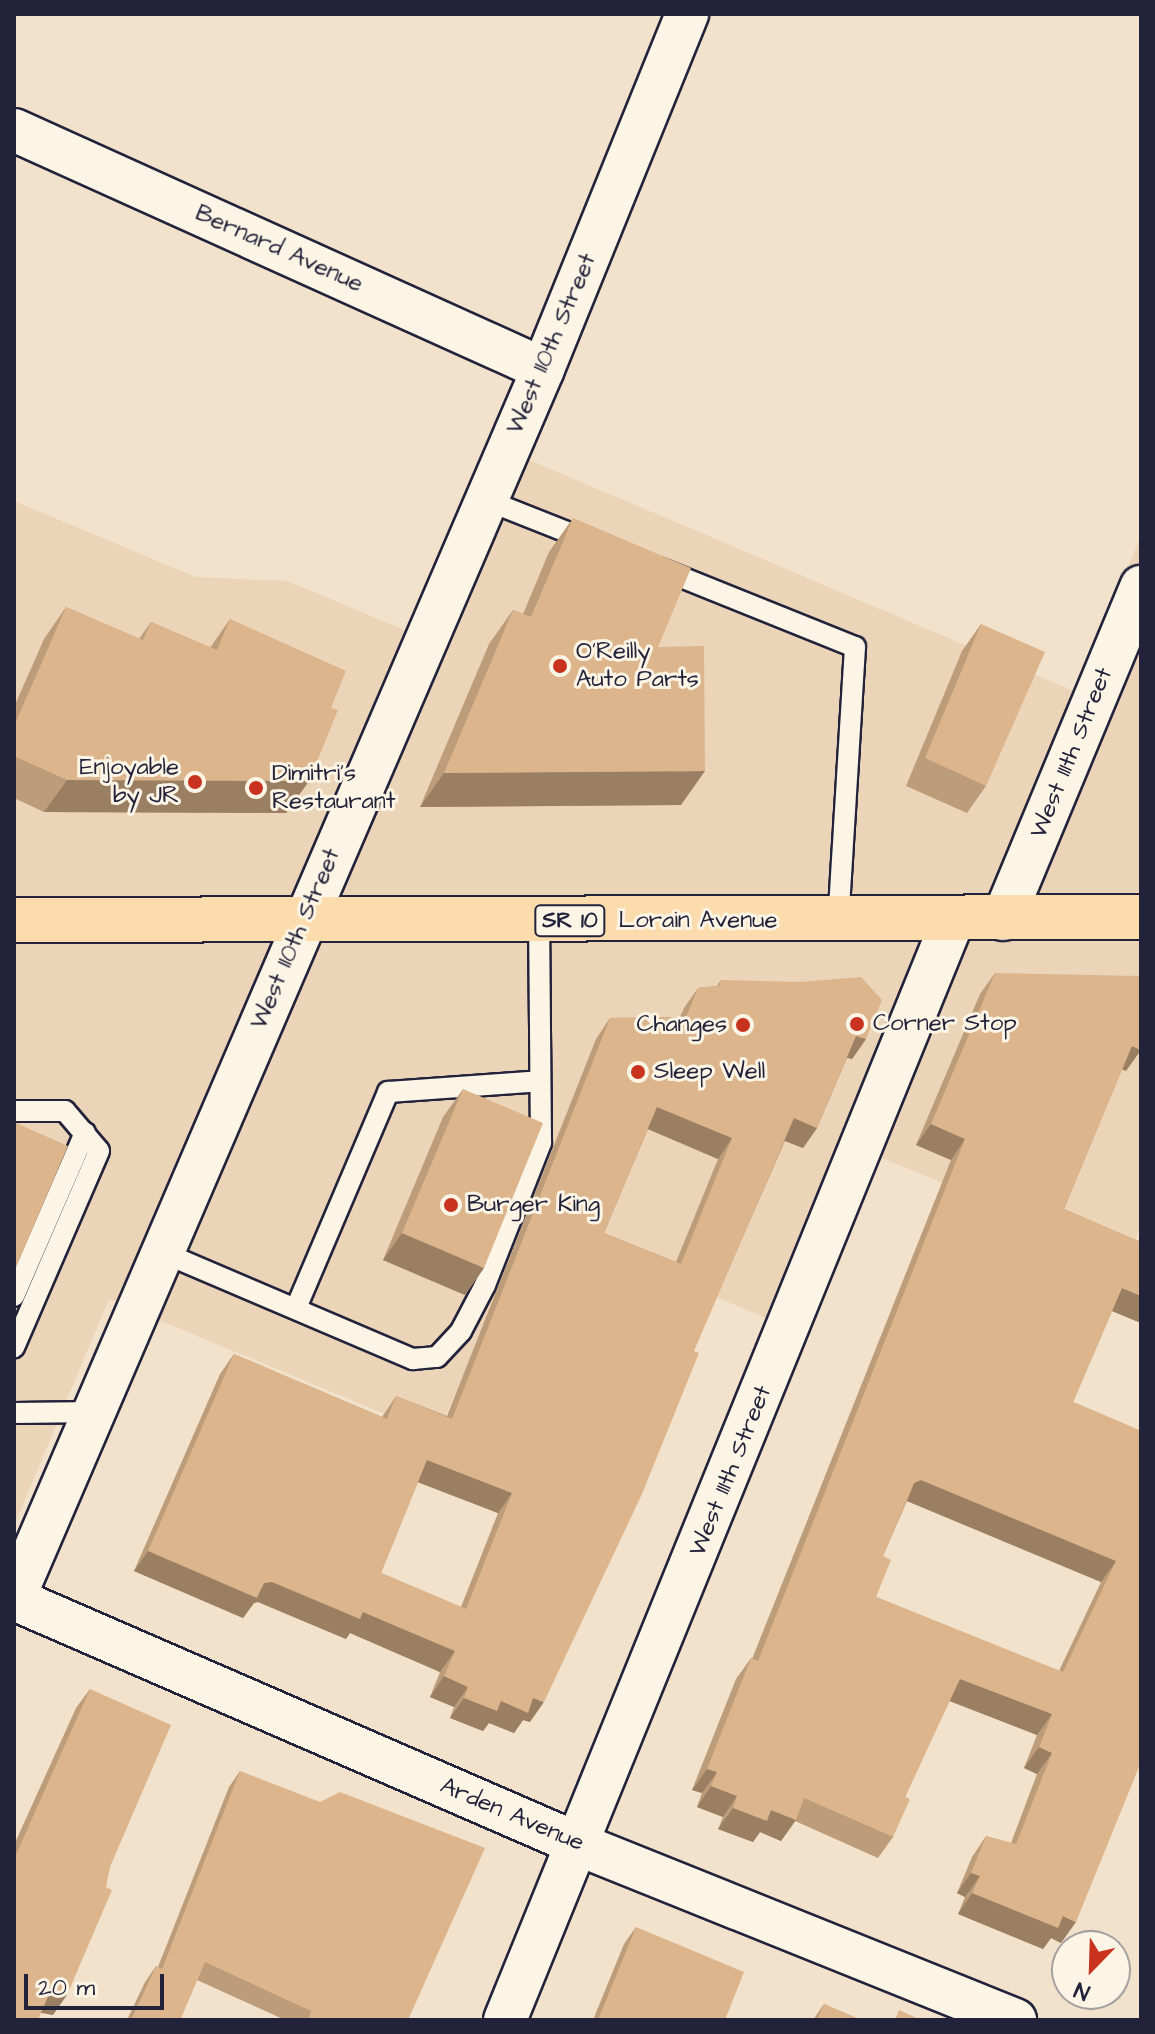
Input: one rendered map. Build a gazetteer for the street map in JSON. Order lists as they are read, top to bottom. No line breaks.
{"streets":{"main road":["SR 10","Lorain Avenue"],"street":["Bernard Avenue","West 110th Street","West 111th Street","Arden Avenue"]},"crossings":[["Bernard Avenue","West 110th Street"],["West 110th Street","Lorain Avenue"],["West 110th Street","Arden Avenue"],["West 111th Street","Lorain Avenue"],["West 111th Street","Arden Avenue"]],"places":["O'Reilly Auto Parts","Enjoyable by JR","Dimitri's Restaurant","Corner Stop","Changes","Sleep Well","Burger King"],"scale_bar":"20 m","north":"bottom left"}
